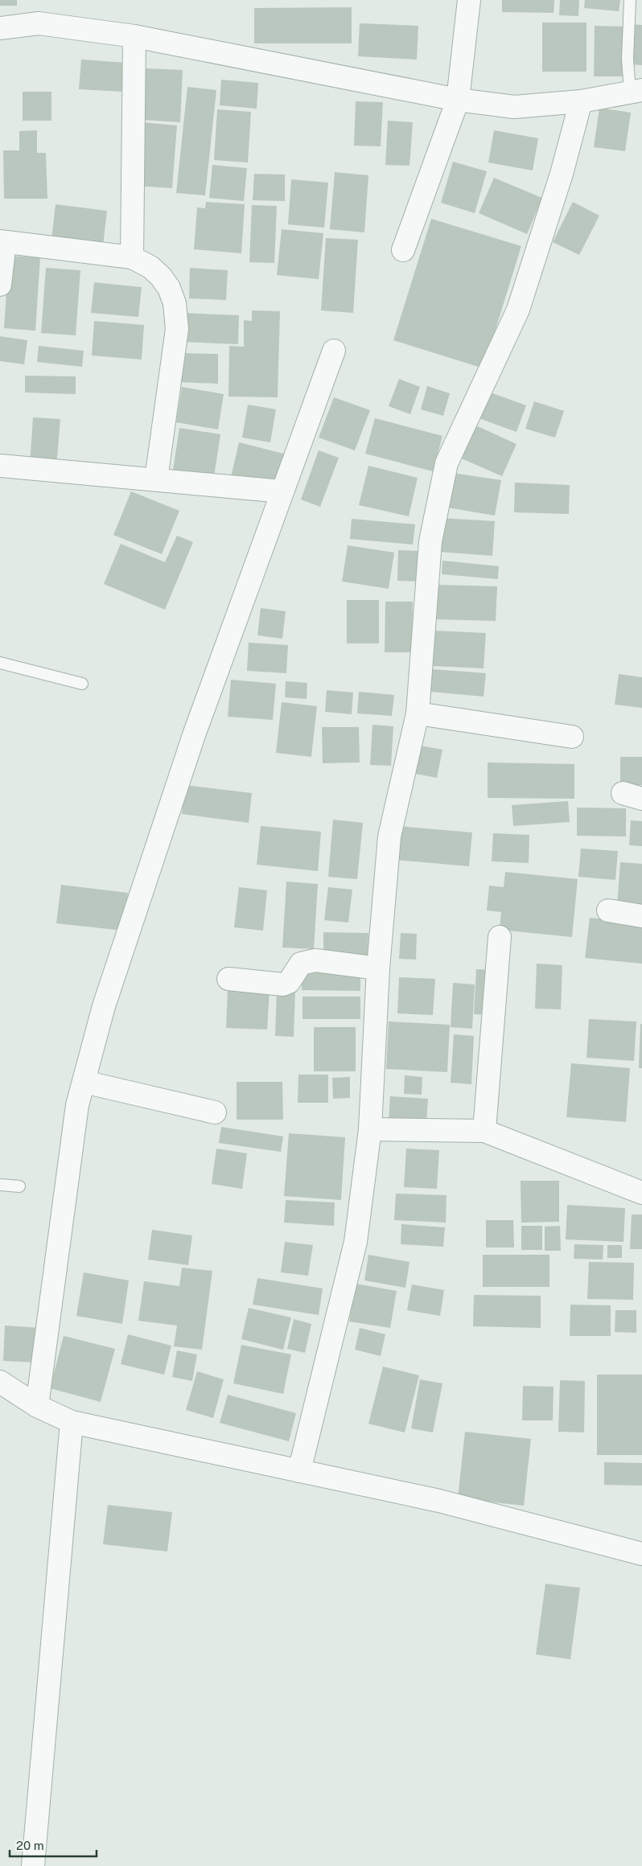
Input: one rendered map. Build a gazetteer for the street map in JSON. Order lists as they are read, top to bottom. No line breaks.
{"scale_bar":"20 m"}
